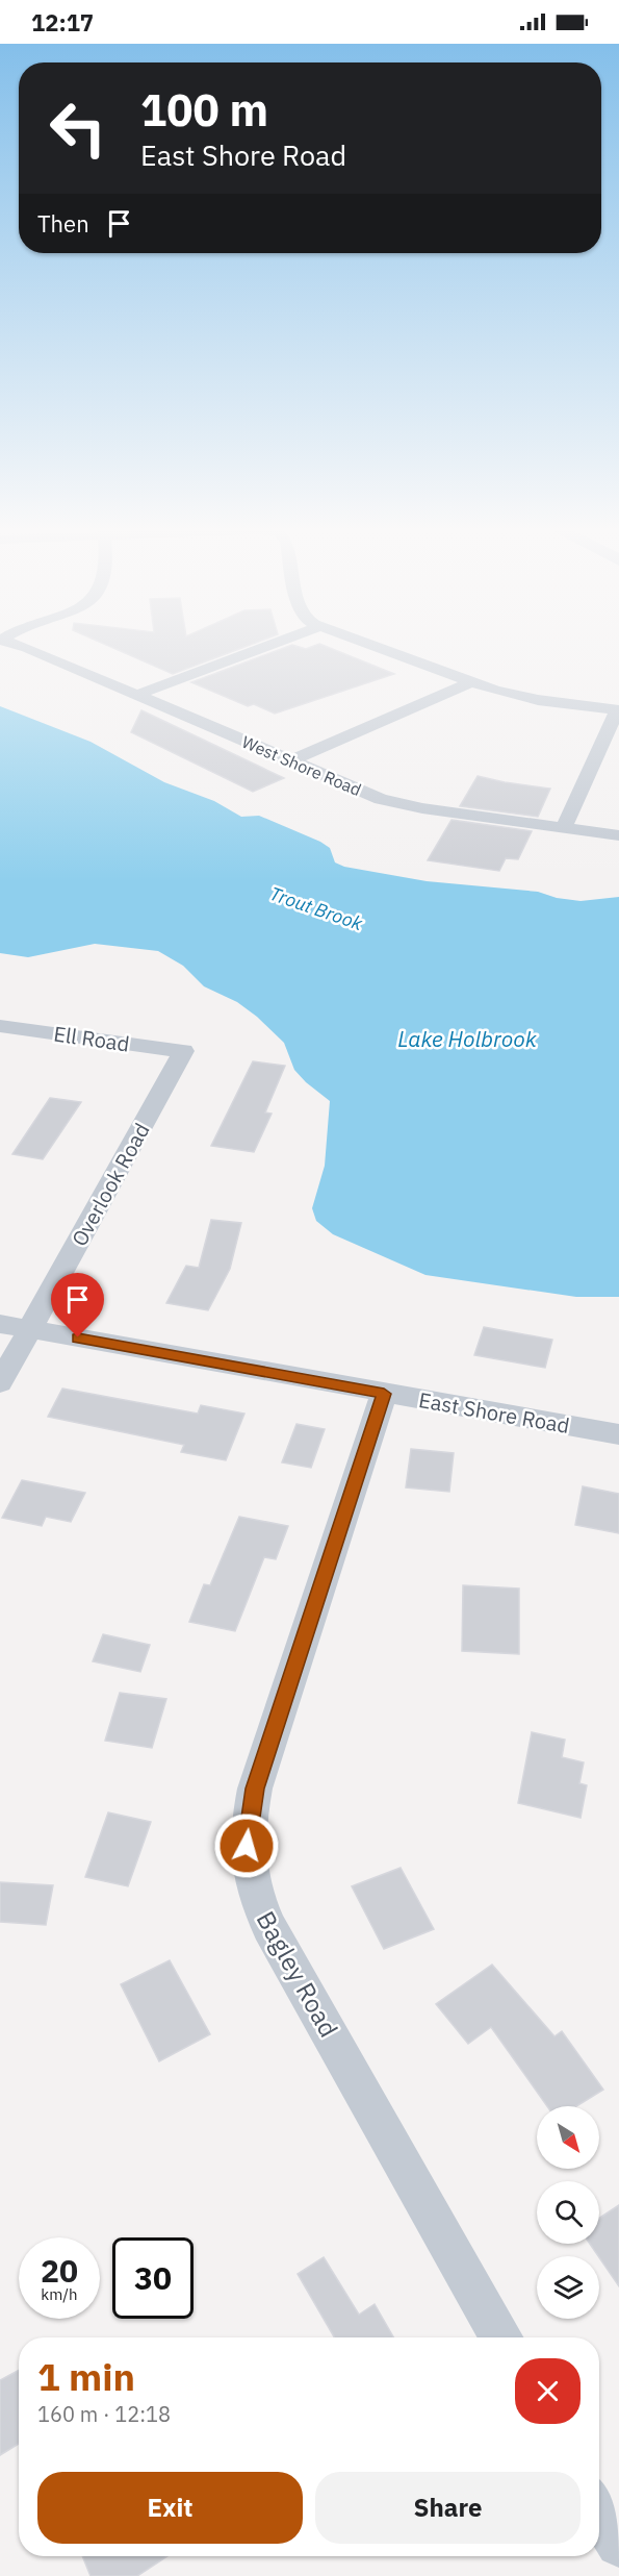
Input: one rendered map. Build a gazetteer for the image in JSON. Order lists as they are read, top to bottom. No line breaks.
{"streets":{"street":["West Shore Road","Ell Road","Overlook Road","East Shore Road","Bagley Road"]},"crossings":[["Ell Road","Overlook Road"],["Overlook Road","East Shore Road"],["East Shore Road","Bagley Road"]],"water":["Trout Brook","Lake Holbrook"],"north":"bottom right","page":{"status":"12:17","turn":["100 m","East Shore Road"],"then":"Then","speed":"20 km/h","limit":"30","heading":["1 min","160 m · 12:18"],"buttons":["Exit","Share"]}}
